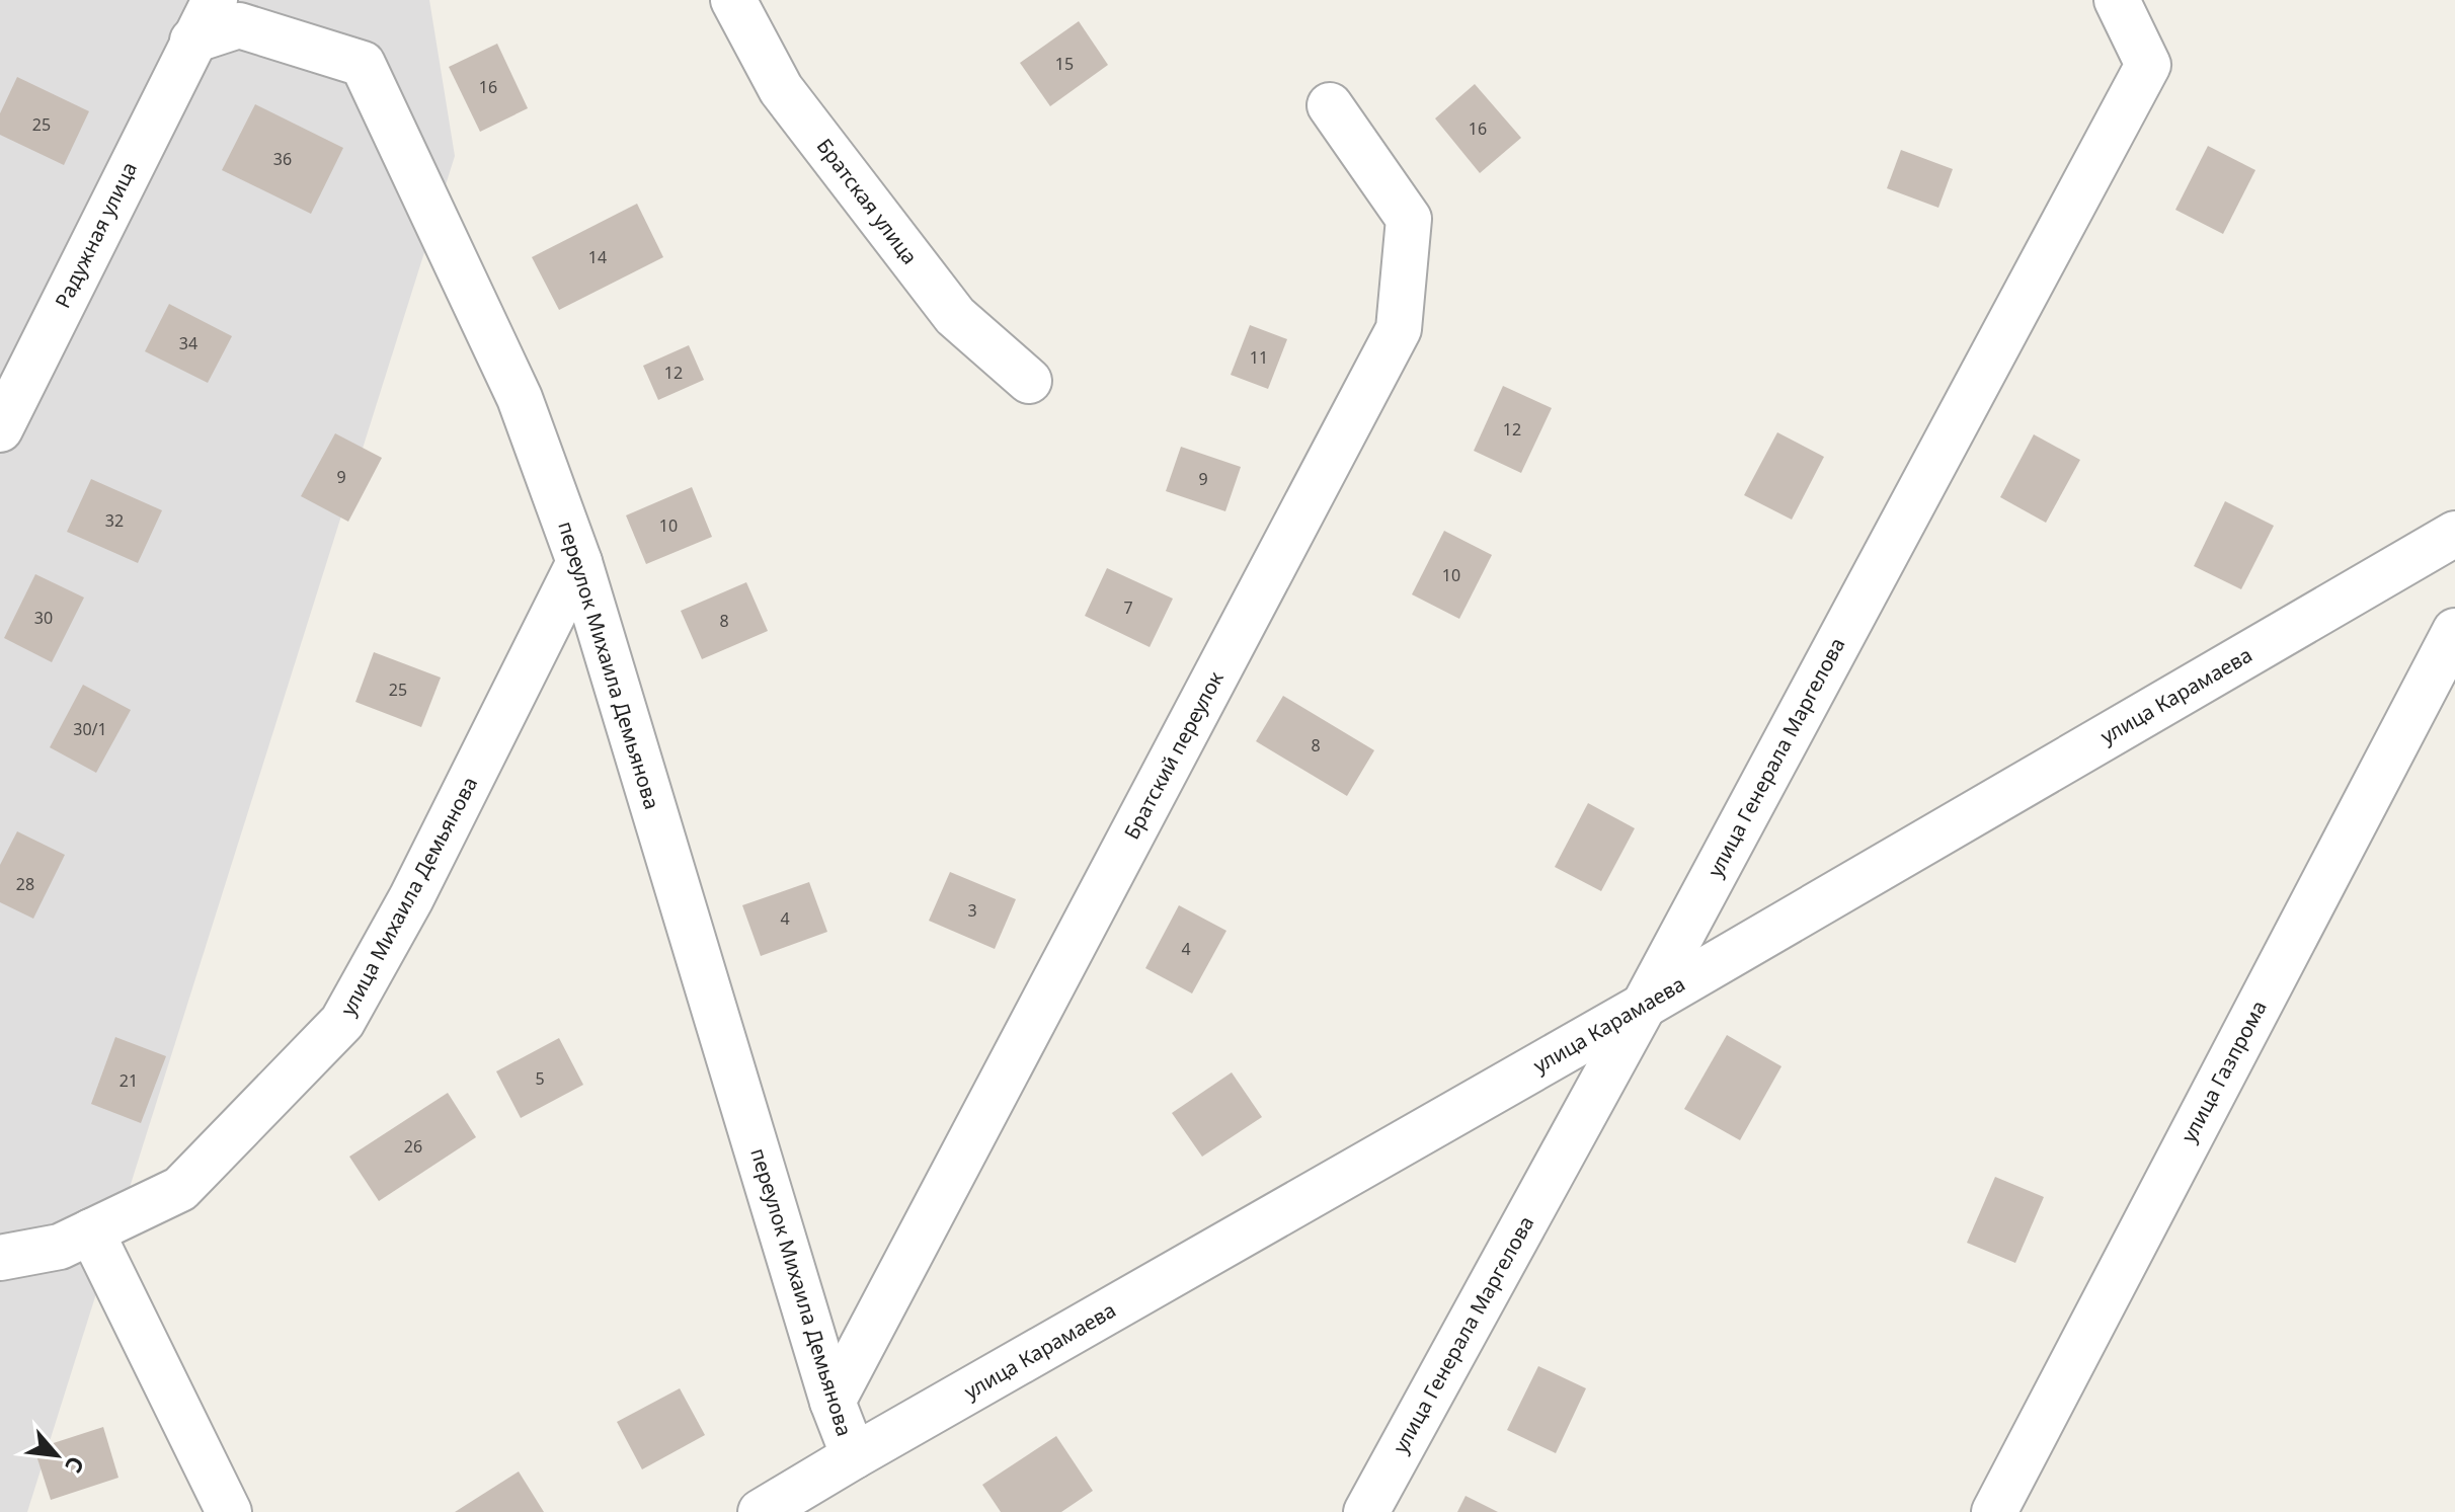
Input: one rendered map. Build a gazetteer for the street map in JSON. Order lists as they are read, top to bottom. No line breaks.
{"streets":{"street":["Братская улица","Радужная улица","переулок Михаила Демьянова","улица Карамаева","Братский переулок","улица Генерала Маргелова","улица Михаила Демьянова","улица Газпрома"]},"crossings":[["Радужная улица","переулок Михаила Демьянова"],["переулок Михаила Демьянова","улица Карамаева"],["переулок Михаила Демьянова","Братский переулок"],["переулок Михаила Демьянова","улица Михаила Демьянова"],["улица Карамаева","улица Генерала Маргелова"]],"house_numbers":["15","16","25","16","36","14","34","11","12","12","9","9","32","10","10","7","30","8","25","30/1","8","28","3","4","4","5","21","26"],"north":"bottom right"}
